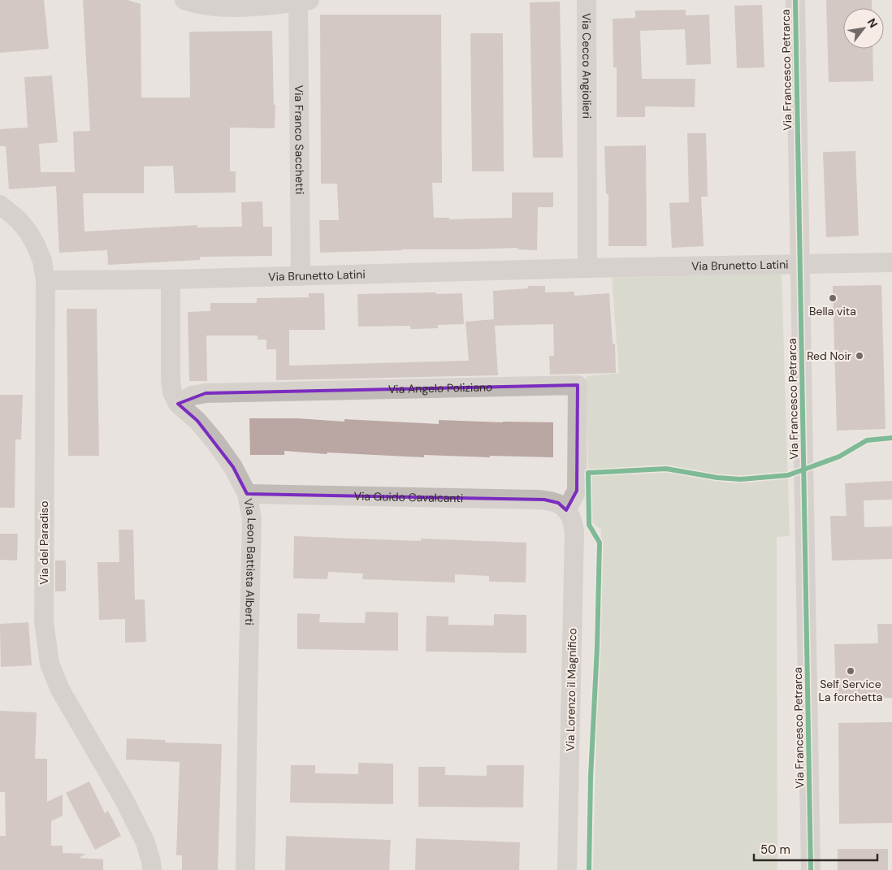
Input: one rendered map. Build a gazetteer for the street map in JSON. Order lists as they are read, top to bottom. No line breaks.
{"streets":{"street":["Via Cecco Angiolieri","Via Francesco Petrarca","Via Franco Sacchetti","Via Brunetto Latini","Via Angelo Poliziano","Via Guido Cavalcanti","Via del Paradiso","Via Leon Battista Alberti","Via Lorenzo il Magnifico"]},"crossings":[["Via Cecco Angiolieri","Via Brunetto Latini"],["Via Francesco Petrarca","Via Brunetto Latini"],["Via Franco Sacchetti","Via Brunetto Latini"],["Via Brunetto Latini","Via del Paradiso"],["Via Brunetto Latini","Via Leon Battista Alberti"],["Via Angelo Poliziano","Via Guido Cavalcanti"],["Via Angelo Poliziano","Via Leon Battista Alberti"],["Via Angelo Poliziano","Via Lorenzo il Magnifico"],["Via Guido Cavalcanti","Via Leon Battista Alberti"],["Via Guido Cavalcanti","Via Lorenzo il Magnifico"]],"places":["Bella vita","Red Noir","Self Service La forchetta"],"scale_bar":"50 m","north":"top right"}
